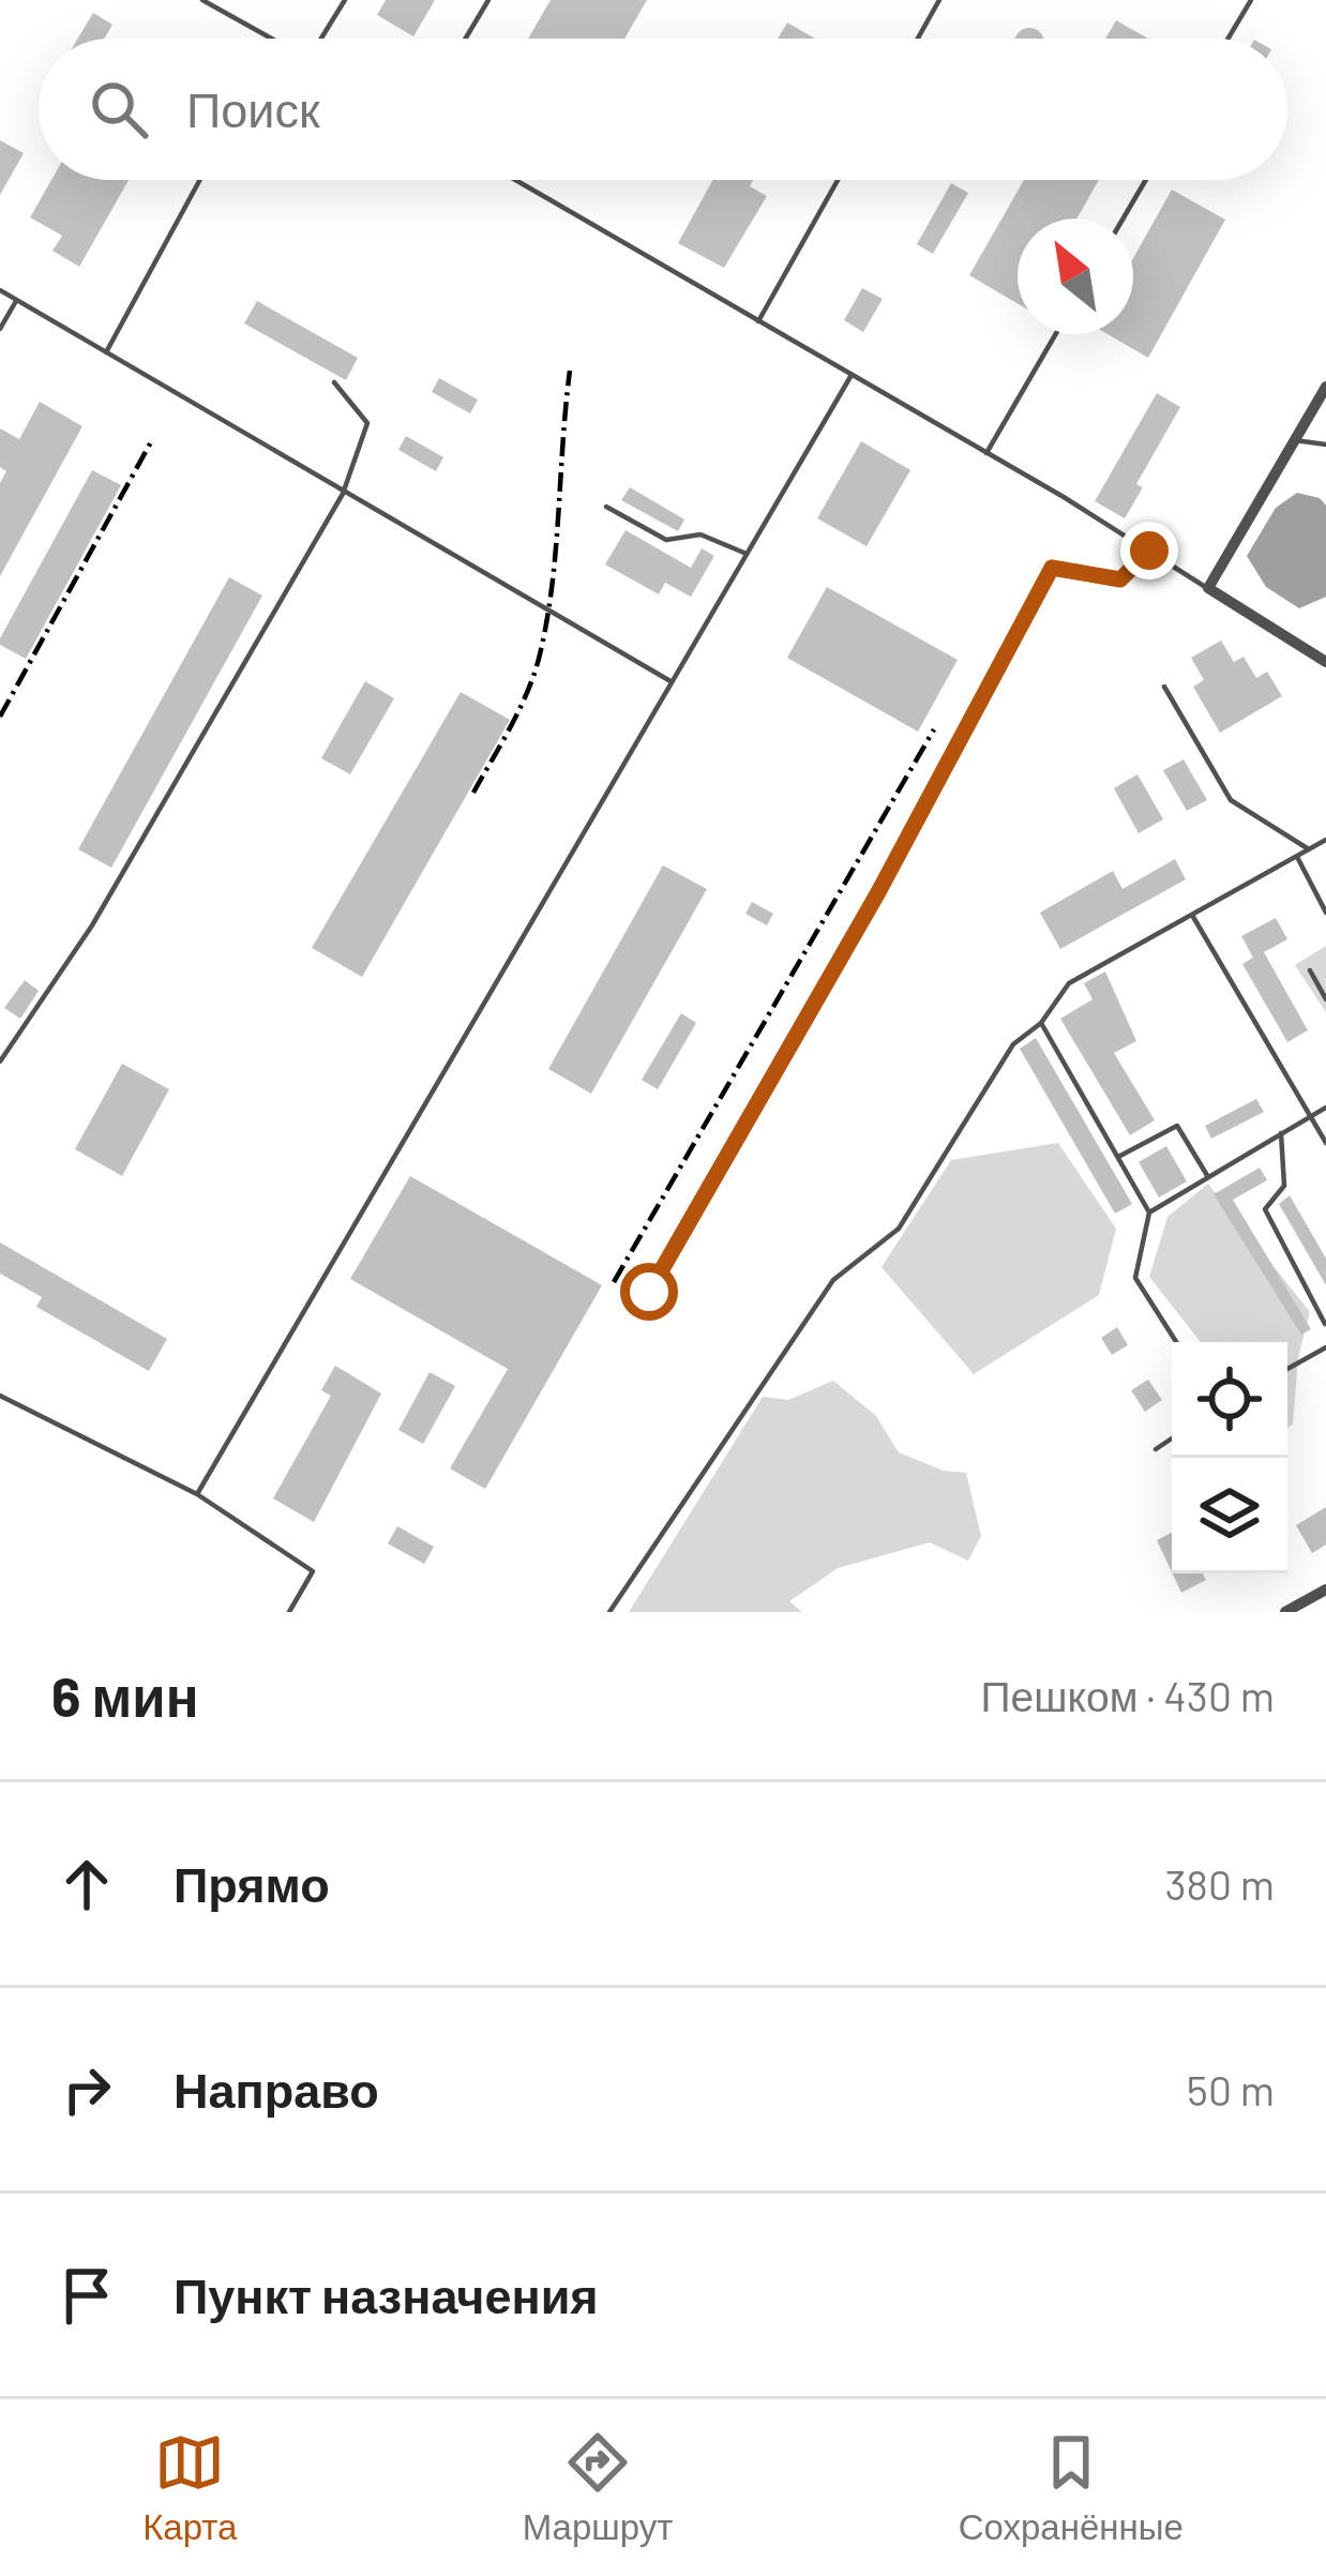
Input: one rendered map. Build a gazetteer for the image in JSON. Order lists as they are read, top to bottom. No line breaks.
{"north":"top left","page":{"search":"Поиск","heading":["6 мин","Пешком · 430 m"],"list":[["Прямо","380 m"],["Направо","50 m"],"Пункт назначения"],"nav":["Карта","Маршрут","Сохранённые"]}}
